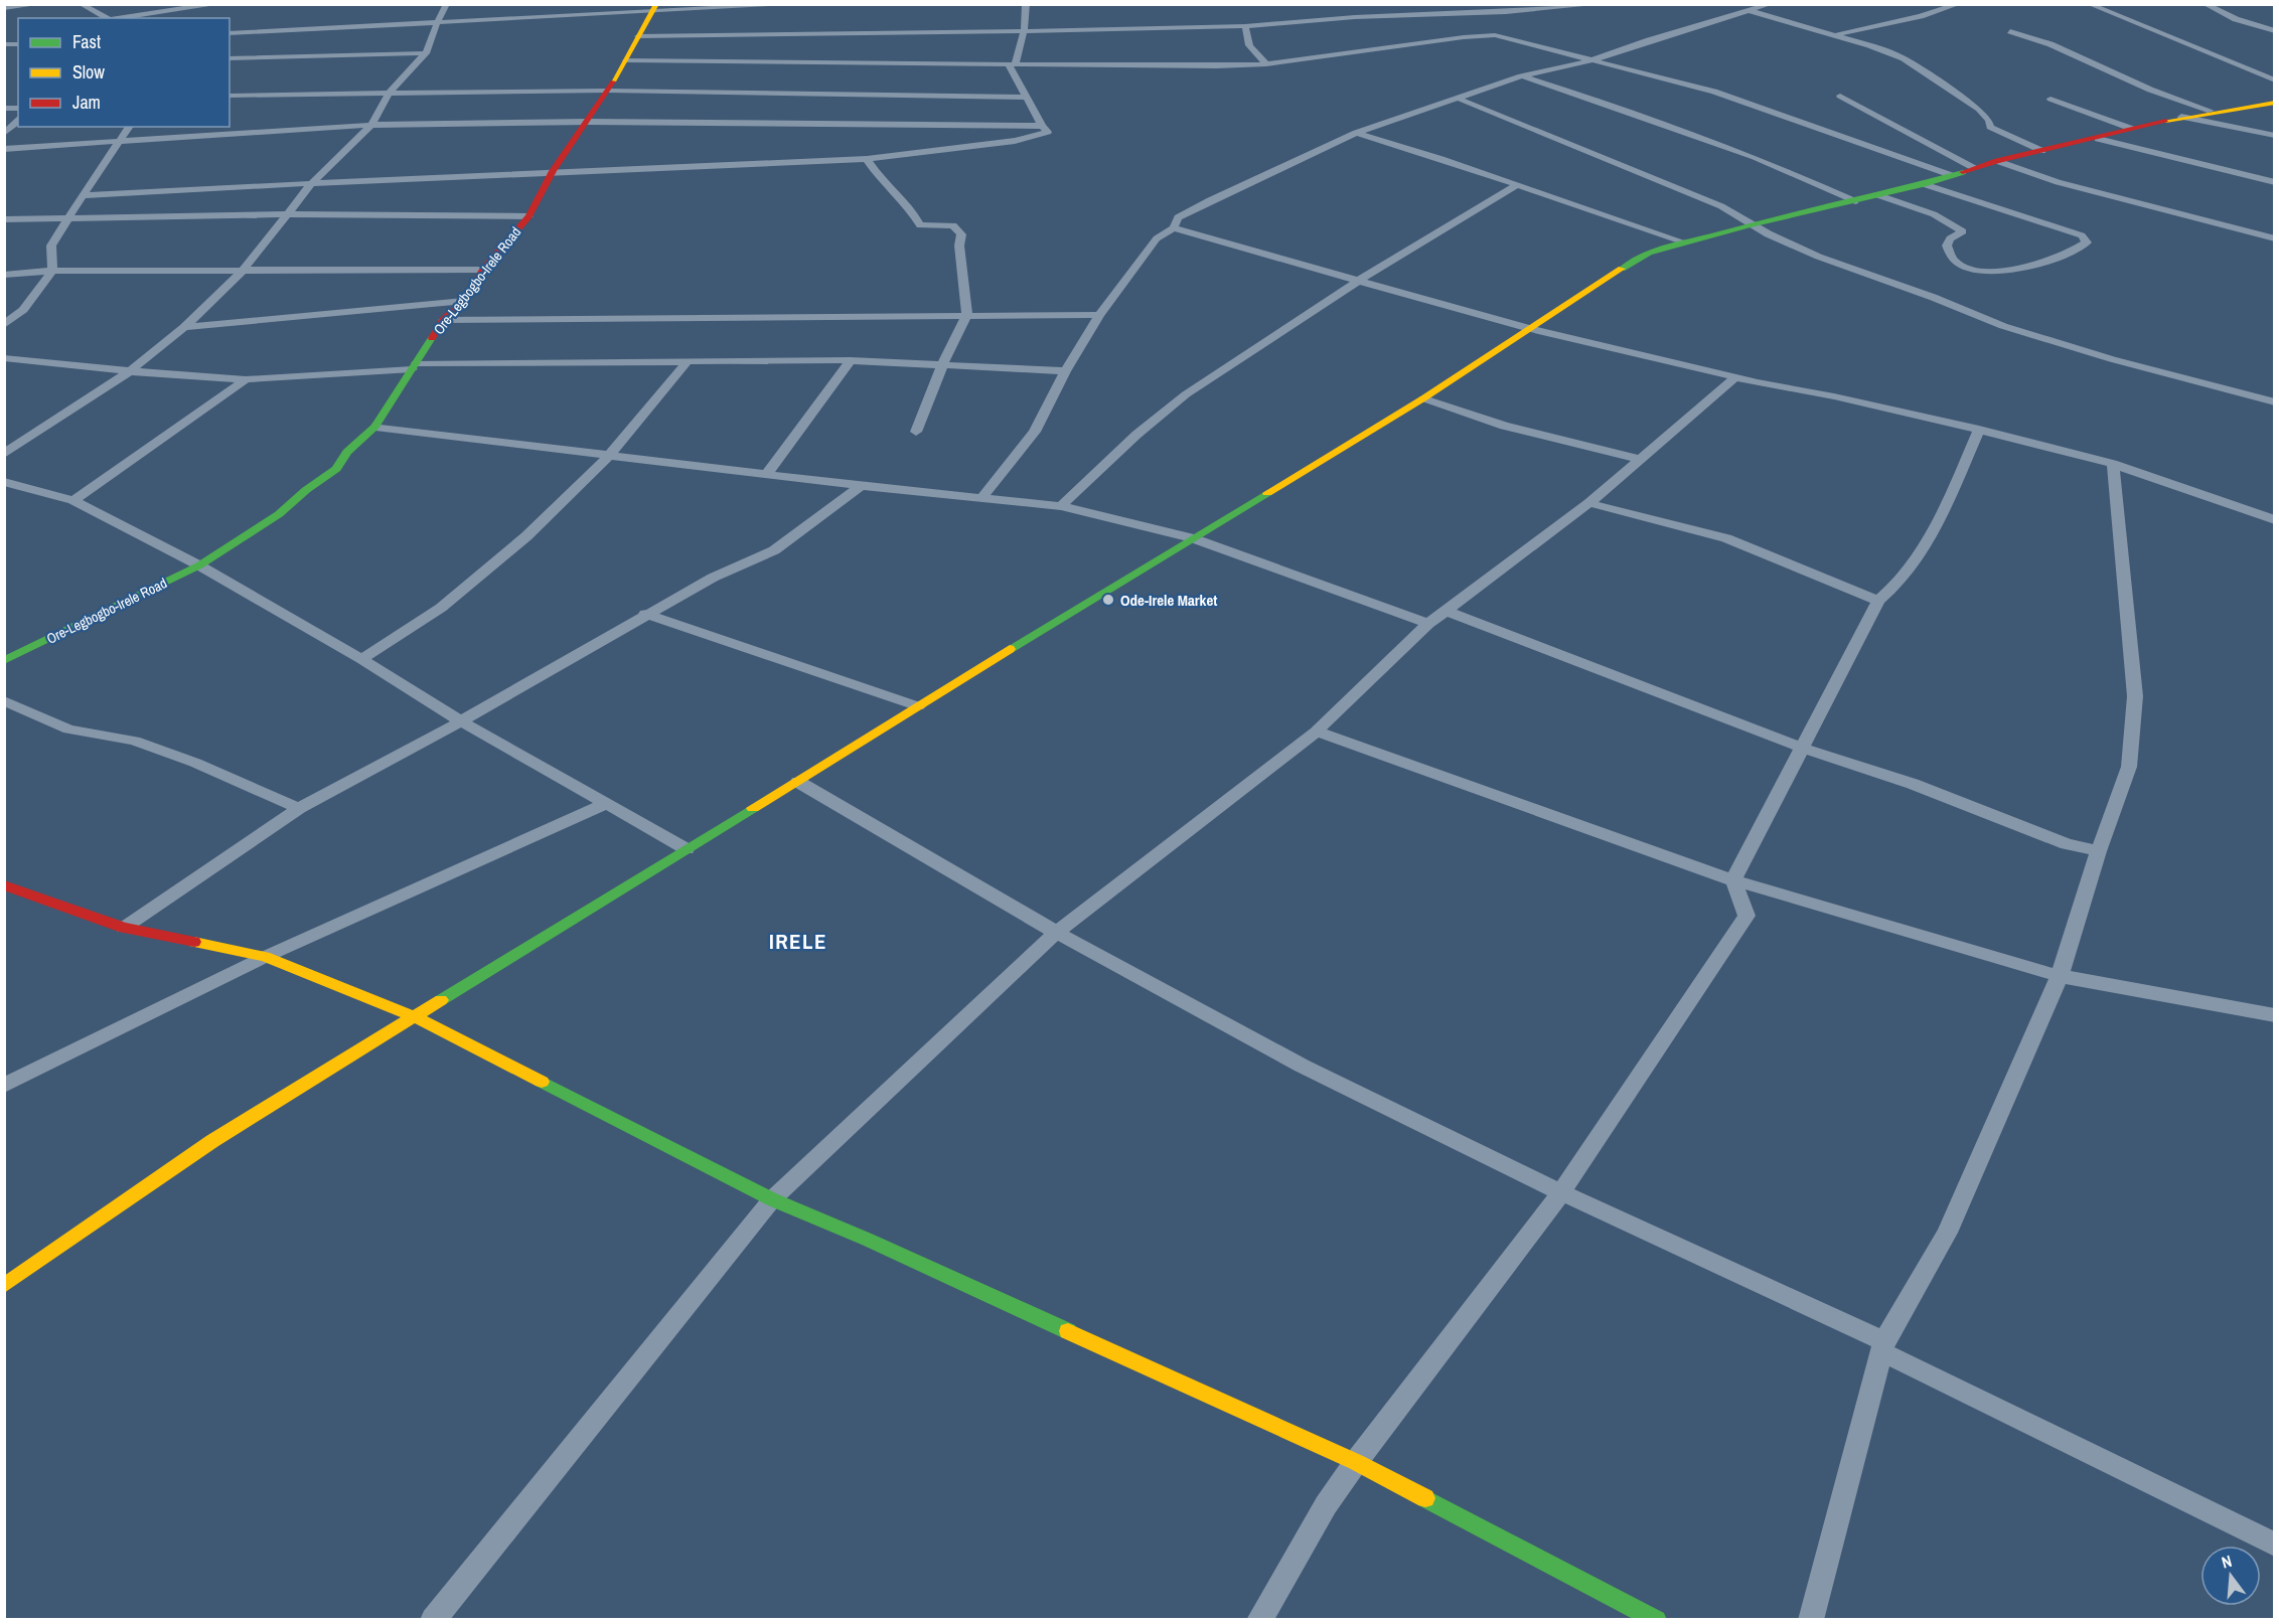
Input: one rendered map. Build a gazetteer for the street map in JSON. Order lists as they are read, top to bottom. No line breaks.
{"streets":{"street":["Ore-Legbogbo-Irele Road"]},"districts":["IRELE"],"places":["Ode-Irele Market"],"legend":["Fast","Slow","Jam"],"north":"top"}
